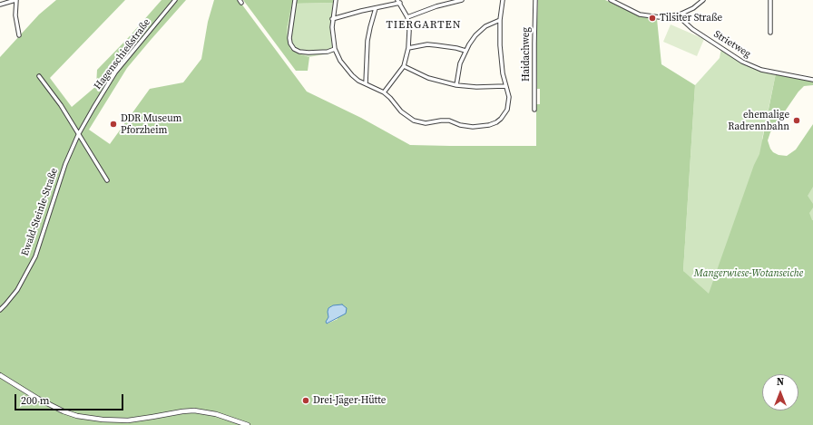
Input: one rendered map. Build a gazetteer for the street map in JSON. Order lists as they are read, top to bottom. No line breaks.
{"streets":{"street":["Strietweg","Hagenschießstraße","Haidachweg","Ewald-Steinle-Straße"]},"crossings":[["Hagenschießstraße","Ewald-Steinle-Straße"]],"districts":["TIERGARTEN"],"parks":["Mangerwiese-Wotanseiche"],"places":["Tilsiter Straße","ehemalige Radrennbahn","DDR Museum Pforzheim","Drei-Jäger-Hütte"],"scale_bar":"200 m","north":"top"}
